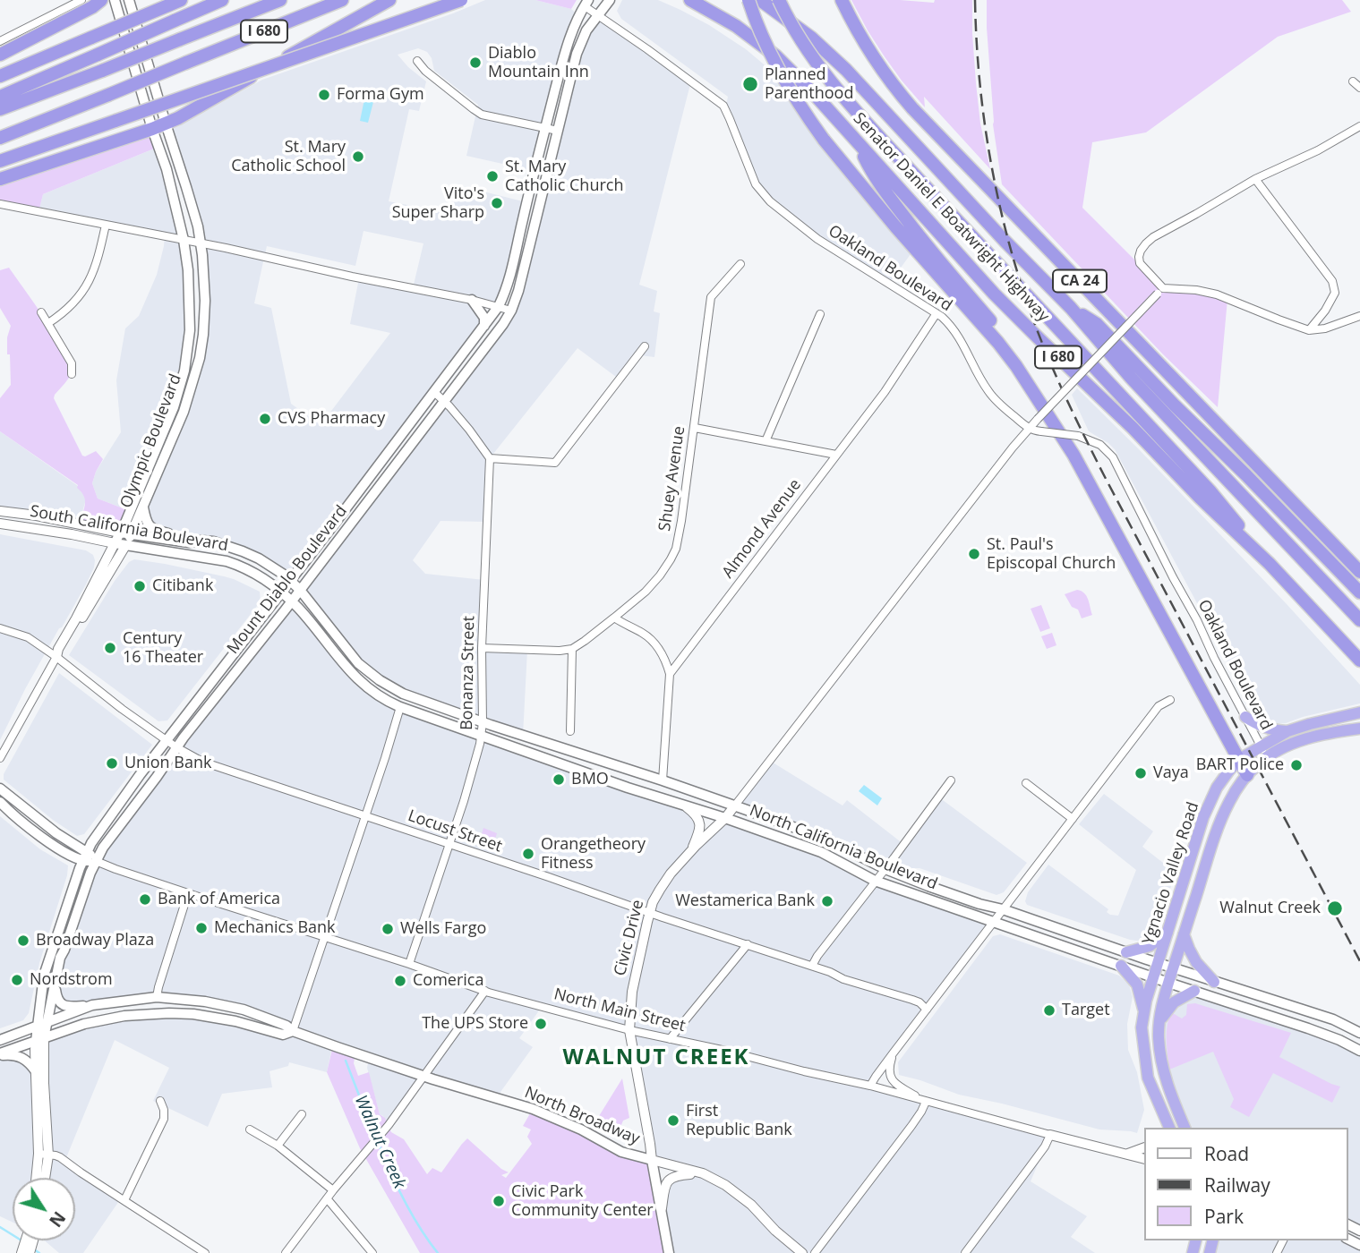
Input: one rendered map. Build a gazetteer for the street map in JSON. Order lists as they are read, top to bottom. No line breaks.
{"streets":{"highway":["I 680","Senator Daniel E Boatwright Highway","CA 24","Ygnacio Valley Road"],"main road":["Olympic Boulevard","South California Boulevard","Mount Diablo Boulevard","North California Boulevard","Civic Drive","North Broadway"],"street":["Oakland Boulevard","Shuey Avenue","Almond Avenue","Bonanza Street","Locust Street","North Main Street"]},"crossings":[["Oakland Boulevard","Almond Avenue"],["Oakland Boulevard","Mount Diablo Boulevard"],["Oakland Boulevard","Ygnacio Valley Road"],["Olympic Boulevard","South California Boulevard"],["Olympic Boulevard","Locust Street"],["South California Boulevard","Mount Diablo Boulevard"],["South California Boulevard","North California Boulevard"],["Mount Diablo Boulevard","Locust Street"],["Mount Diablo Boulevard","North California Boulevard"],["Mount Diablo Boulevard","North Main Street"],["Mount Diablo Boulevard","North Broadway"],["Bonanza Street","Locust Street"],["Bonanza Street","North California Boulevard"],["Bonanza Street","North Main Street"],["Locust Street","Civic Drive"],["North California Boulevard","Ygnacio Valley Road"],["North California Boulevard","Civic Drive"],["Civic Drive","North Main Street"],["Civic Drive","North Broadway"]],"districts":["WALNUT CREEK"],"water":["Walnut Creek"],"places":["Diablo Mountain Inn","Planned Parenthood","Forma Gym","St. Mary Catholic School","St. Mary Catholic Church","Vito's Super Sharp","CVS Pharmacy","St. Paul's Episcopal Church","Citibank","Century 16 Theater","Union Bank","BART Police","Vaya","BMO","Orangetheory Fitness","Bank of America","Westamerica Bank","Walnut Creek","Mechanics Bank","Wells Fargo","Broadway Plaza","Nordstrom","Comerica","Target","The UPS Store","First Republic Bank","Civic Park Community Center"],"legend":["Road","Railway","Park"],"north":"bottom right"}
